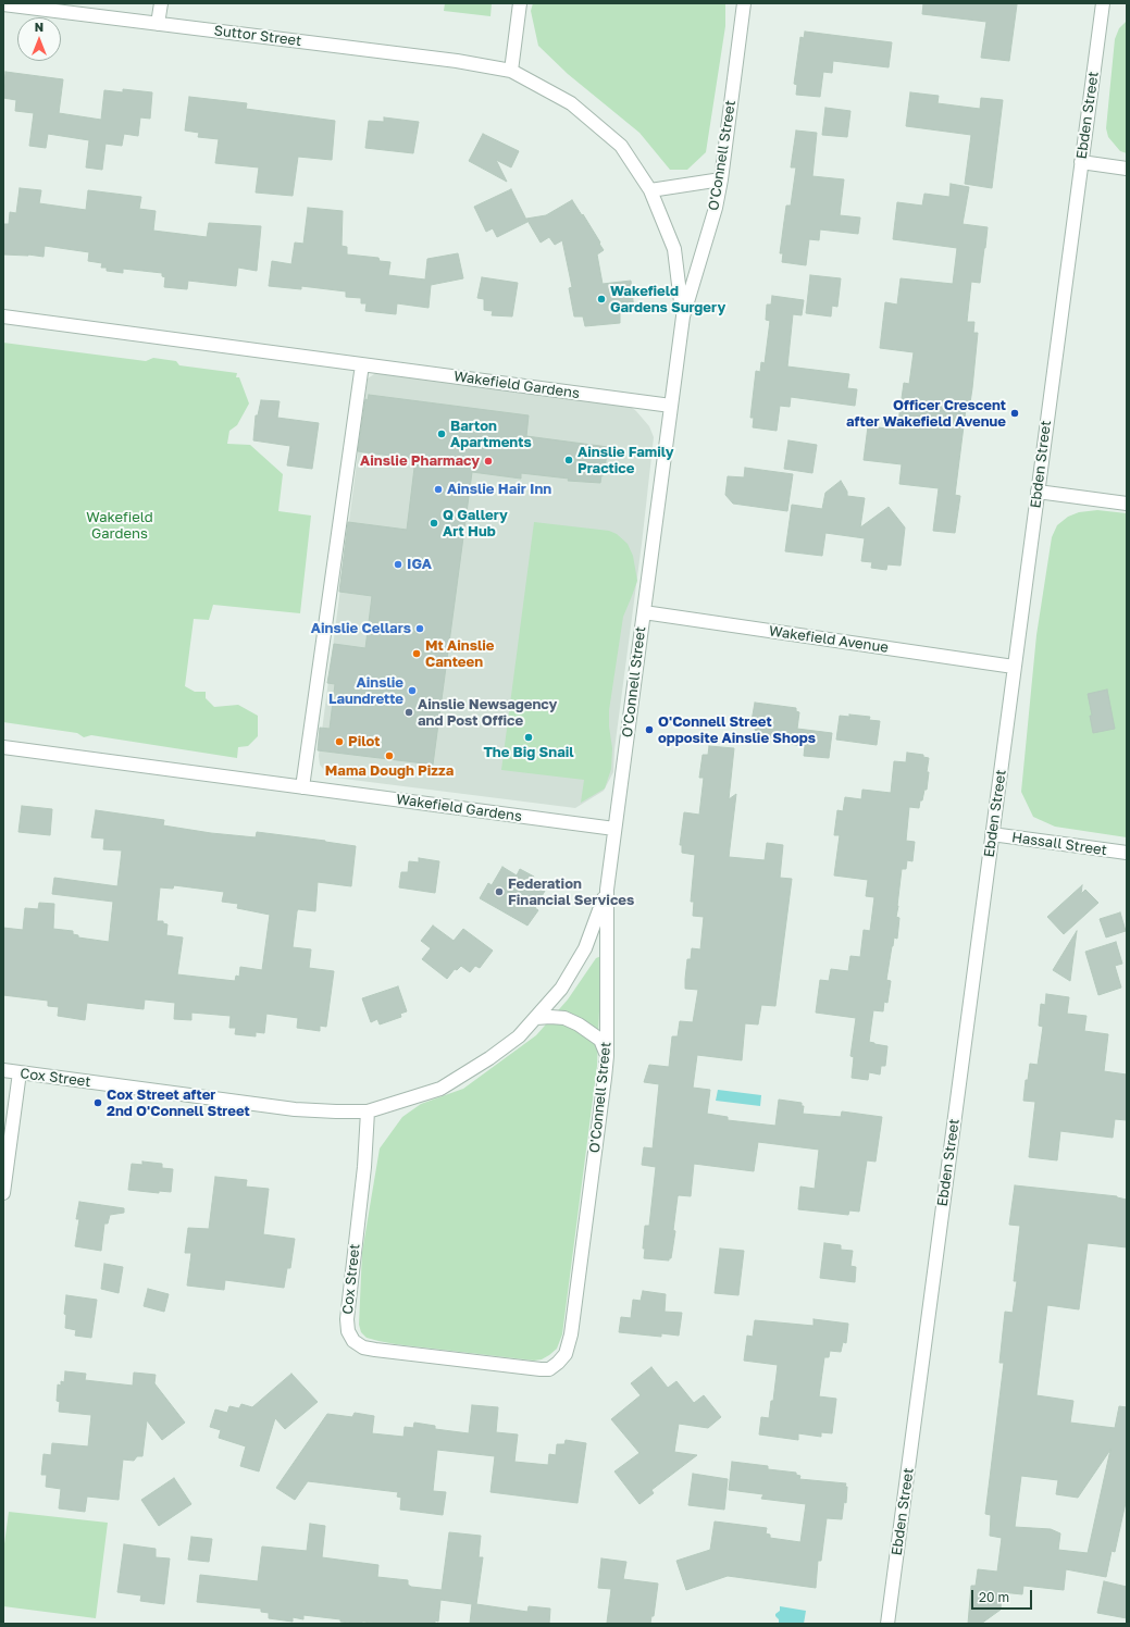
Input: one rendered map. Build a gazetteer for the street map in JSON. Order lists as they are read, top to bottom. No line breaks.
{"streets":{"street":["Suttor Street","Ebden Street","O'Connell Street","Wakefield Gardens","Wakefield Avenue","Hassall Street","Cox Street"]},"crossings":[["Suttor Street","O'Connell Street"],["Ebden Street","Wakefield Avenue"],["Ebden Street","Hassall Street"],["O'Connell Street","Wakefield Gardens"],["O'Connell Street","Wakefield Avenue"],["O'Connell Street","Cox Street"]],"parks":["Wakefield Gardens"],"places":["Wakefield Gardens Surgery","Officer Crescent after Wakefield Avenue","Barton Apartments","Ainslie Family Practice","Ainslie Pharmacy","Ainslie Hair Inn","Q Gallery Art Hub","IGA","Ainslie Cellars","Mt Ainslie Canteen","Ainslie Laundrette","Ainslie Newsagency and Post Office","O'Connell Street opposite Ainslie Shops","The Big Snail","Pilot","Mama Dough Pizza","Federation Financial Services","Cox Street after 2nd O'Connell Street"],"scale_bar":"20 m","north":"top"}
